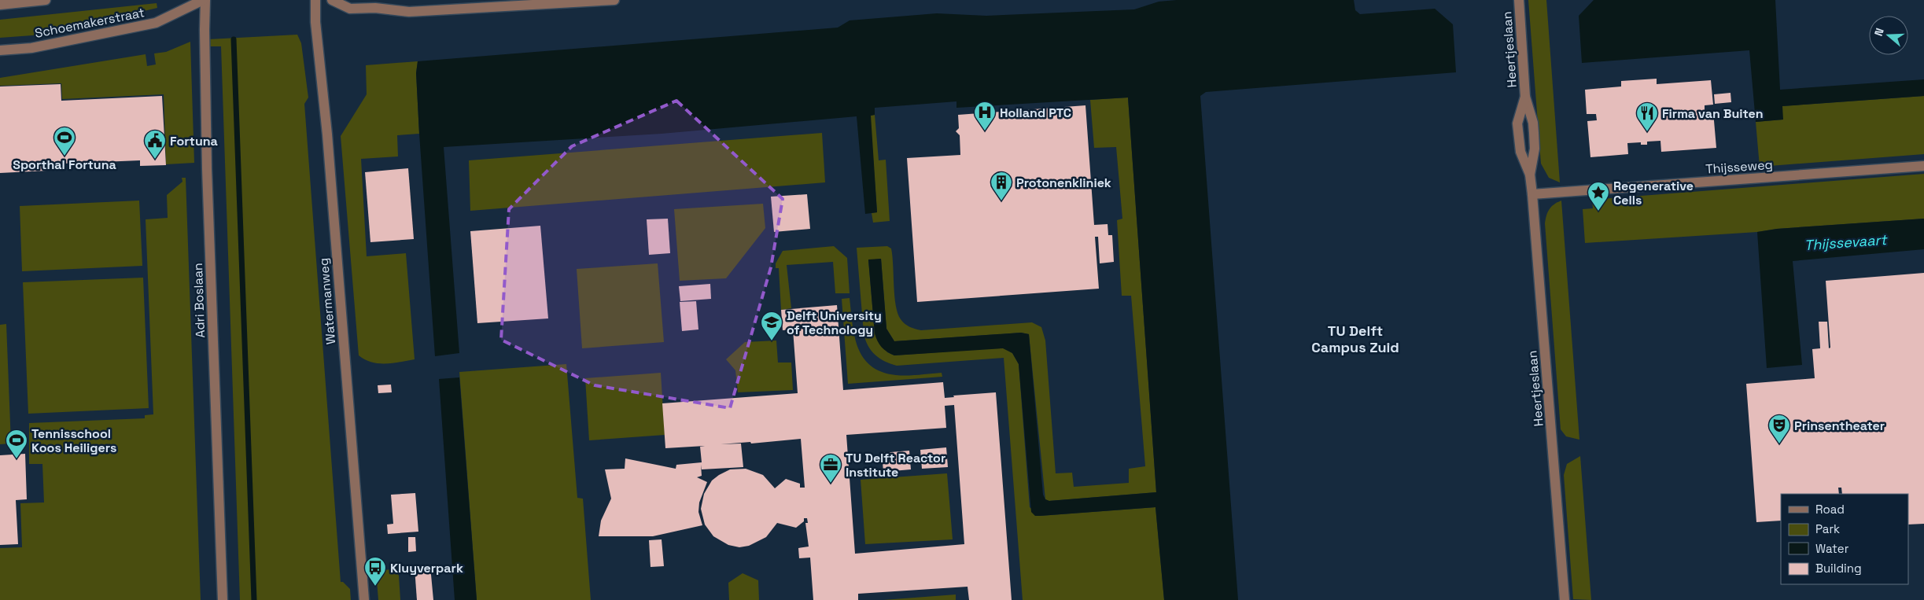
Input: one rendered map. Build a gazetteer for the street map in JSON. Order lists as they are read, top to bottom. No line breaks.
{"streets":{"street":["Schoemakerstraat","Heertjeslaan","Thijsseweg","Adri Boslaan","Watermanweg"]},"crossings":[["Schoemakerstraat","Adri Boslaan"],["Heertjeslaan","Thijsseweg"]],"districts":["TU Delft Campus Zuid"],"water":["Thijssevaart"],"places":{"hospital":["Holland PTC"],"restaurant":["Firma van Buiten"],"sports":["Sporthal Fortuna","Tennisschool Koos Heiligers"],"public building":["Fortuna"],"building":["Protonenkliniek"],"place":["Regenerative Cells"],"school or university":["Delft University of Technology"],"theatre":["Prinsentheater"],"office":["TU Delft Reactor Institute"],"bus stop":["Kluyverpark"]},"legend":["Road","Park","Water","Building"],"north":"left"}
